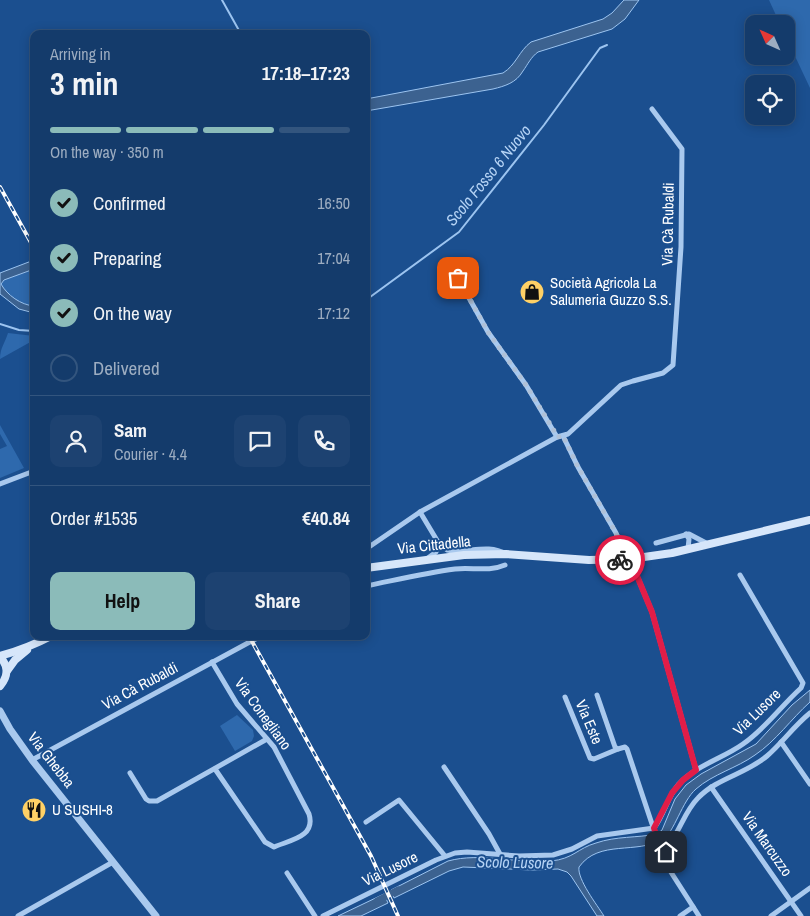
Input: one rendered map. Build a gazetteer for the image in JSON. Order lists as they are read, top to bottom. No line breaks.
{"streets":{"main road":["Via Cittadella"],"street":["Via Cà Rubaldi","Via Lusore","Via Conegliano","Via Este","Via Ghebba","Via Marcuzzo"]},"crossings":[["Via Cà Rubaldi","Via Conegliano"],["Via Cà Rubaldi","Via Ghebba"],["Via Lusore","Via Este"]],"water":["Scolo Fosso 6 Nuovo","Scolo Lusore"],"places":{"shop":["Società Agricola La Salumeria Guzzo S.S."],"restaurant":["U SUSHI-8"]},"north":"top left","page":{"heading":["3 min","Arriving in","17:18–17:23"],"panel":["Sam","Courier · 4.4","Order #1535","€40.84"],"bar":"On the way · 350 m","list":[["Confirmed","16:50"],["Preparing","17:04"],["On the way","17:12"],"Delivered"],"buttons":["Help","Share"]}}
